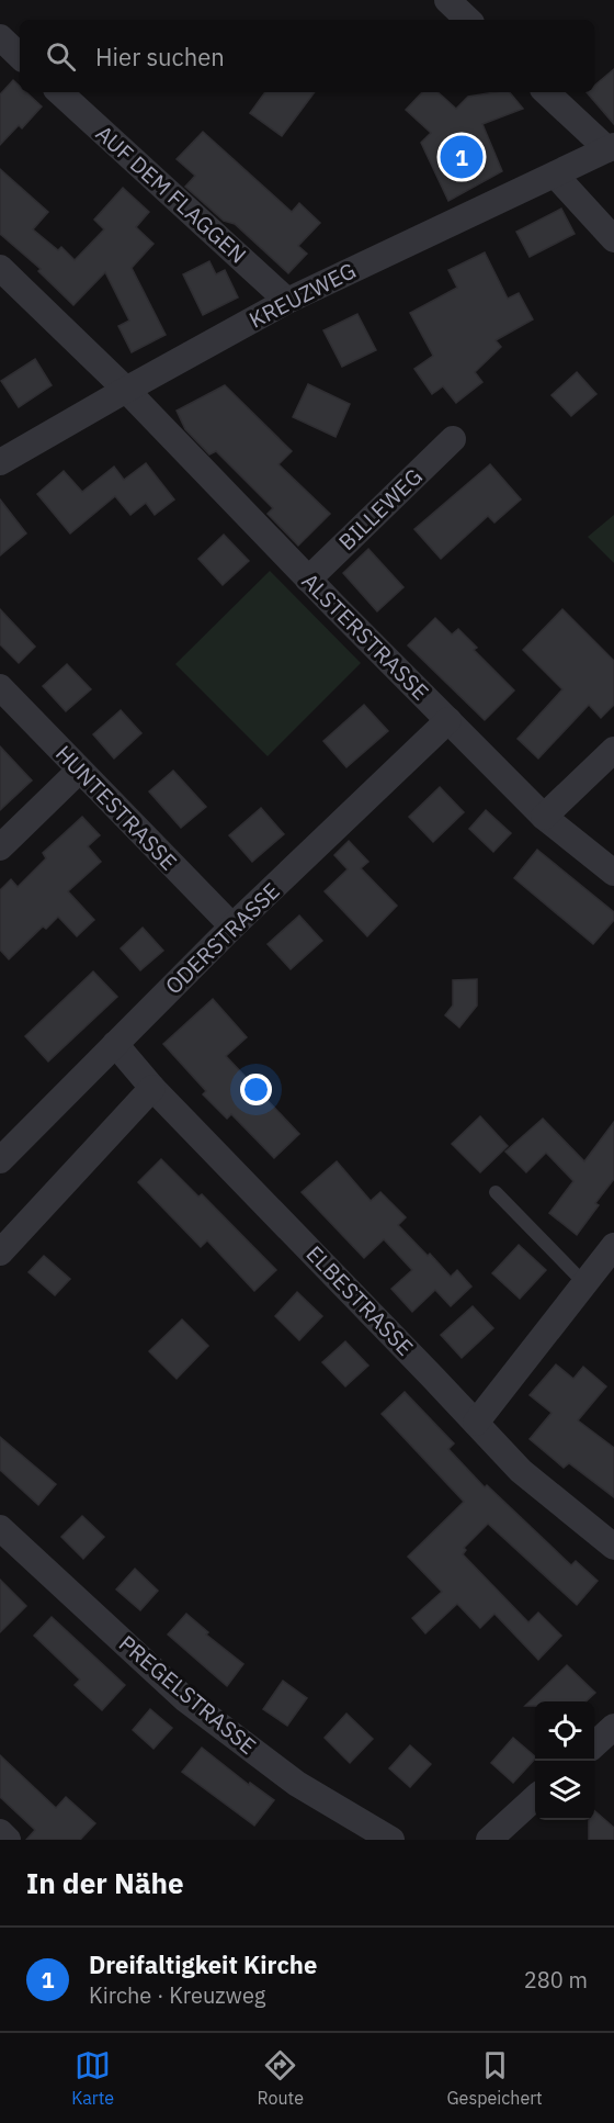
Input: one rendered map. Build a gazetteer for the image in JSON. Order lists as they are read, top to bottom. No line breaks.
{"streets":{"street":["AUF DEM FLAGGEN","KREUZWEG","BILLEWEG","ALSTERSTRASSE","HUNTESTRASSE","ODERSTRASSE","ELBESTRASSE","PREGELSTRASSE"]},"crossings":[["AUF DEM FLAGGEN","KREUZWEG"],["KREUZWEG","ALSTERSTRASSE"],["BILLEWEG","ALSTERSTRASSE"],["ALSTERSTRASSE","ODERSTRASSE"],["HUNTESTRASSE","ODERSTRASSE"],["ODERSTRASSE","ELBESTRASSE"]],"page":{"search":"Hier suchen","pins":"1","heading":"In der Nähe","list":[{"mark":"1","name":"Dreifaltigkeit Kirche","note":"Kirche · Kreuzweg","value":"280 m"}],"nav":["Karte","Route","Gespeichert"]}}
